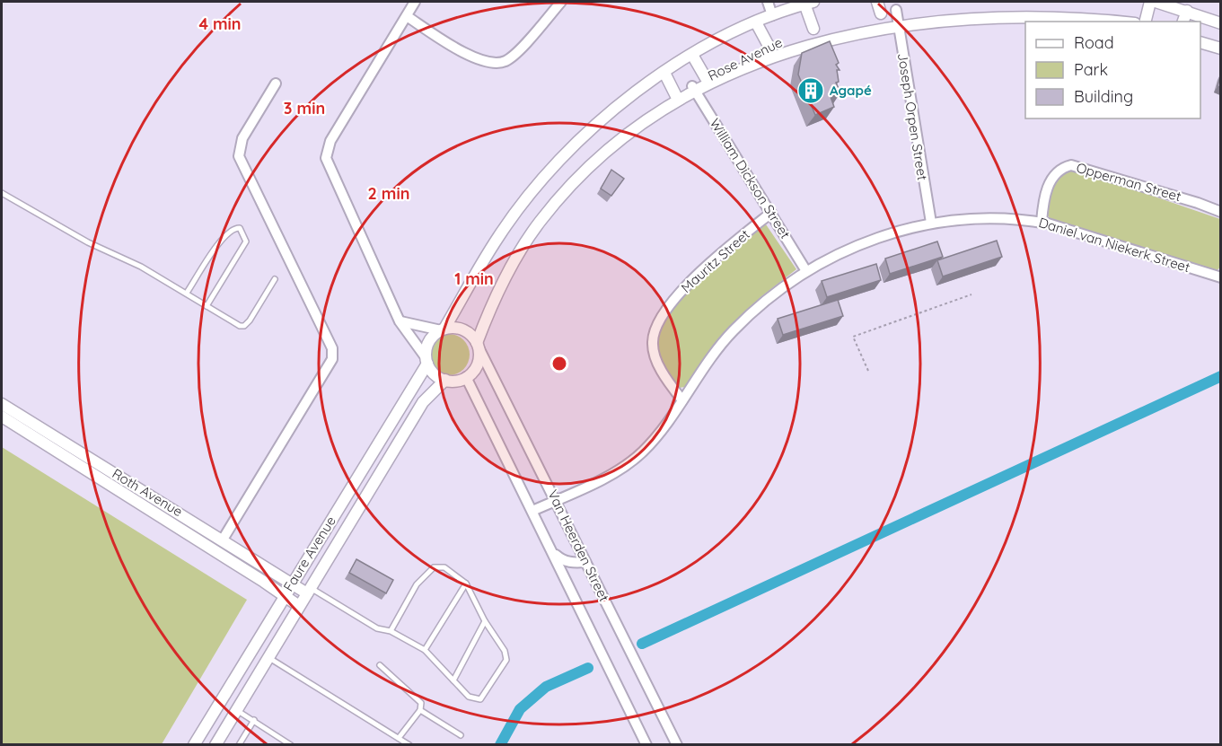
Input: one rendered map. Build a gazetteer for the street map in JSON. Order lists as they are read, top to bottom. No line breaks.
{"streets":{"street":["Rose Avenue","Joseph Orpen Street","William Dickson Street","Opperman Street","Daniel van Niekerk Street","Mauritz Street","Roth Avenue","Van Heerden Street","Faure Avenue"]},"crossings":[["Rose Avenue","William Dickson Street"],["Rose Avenue","Van Heerden Street"],["Rose Avenue","Faure Avenue"],["Joseph Orpen Street","Daniel van Niekerk Street"],["William Dickson Street","Daniel van Niekerk Street"],["William Dickson Street","Mauritz Street"],["Opperman Street","Daniel van Niekerk Street"],["Daniel van Niekerk Street","Mauritz Street"],["Daniel van Niekerk Street","Van Heerden Street"],["Roth Avenue","Faure Avenue"],["Van Heerden Street","Faure Avenue"]],"places":{"building":["Agapé"]},"legend":["Road","Park","Building"],"rings":["4 min","3 min","2 min","1 min"]}
